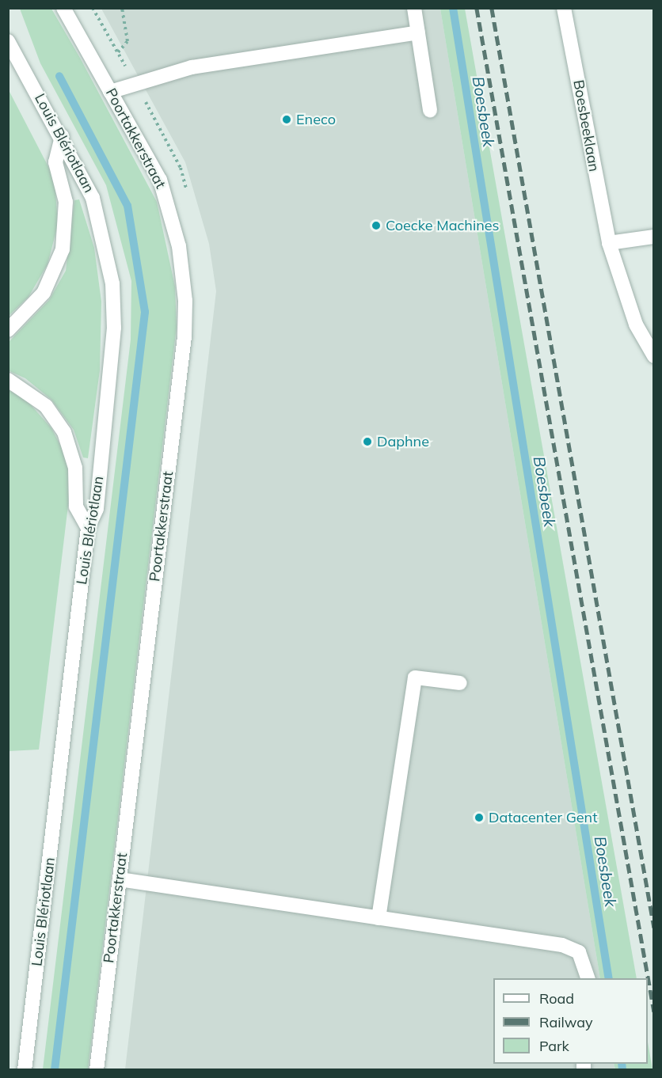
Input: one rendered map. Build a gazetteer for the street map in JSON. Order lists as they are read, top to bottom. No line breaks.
{"streets":{"street":["Boesbeeklaan","Poortakkerstraat","Louis Blériotlaan"]},"water":["Boesbeek"],"places":["Eneco","Coecke Machines","Daphne","Datacenter Gent"],"legend":["Road","Railway","Park"]}
